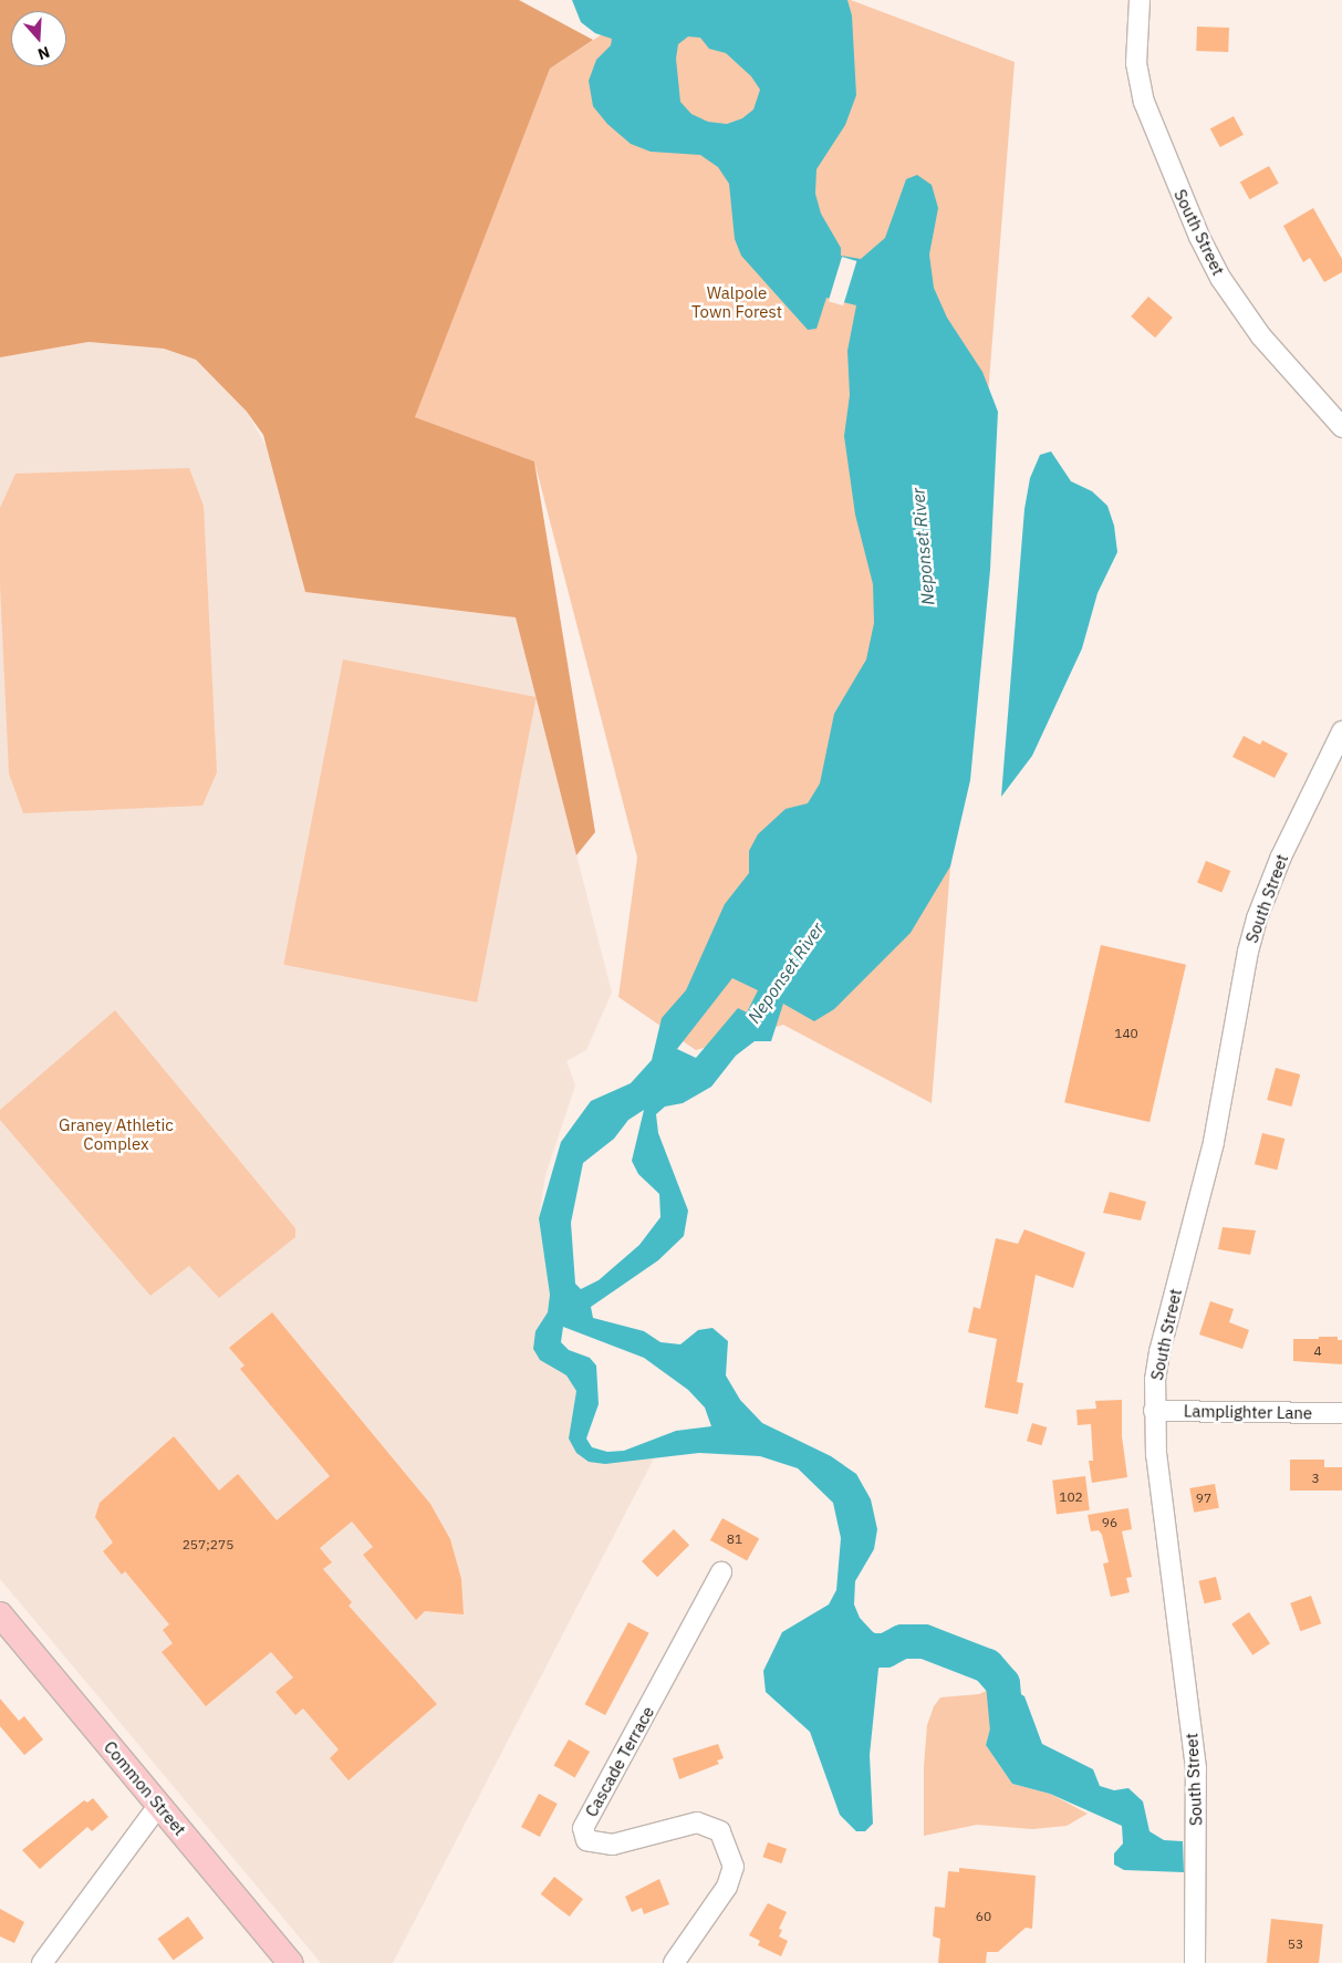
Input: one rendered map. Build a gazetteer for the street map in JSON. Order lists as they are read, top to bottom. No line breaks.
{"streets":{"main road":["Common Street"],"street":["South Street","Lamplighter Lane","Cascade Terrace"]},"crossings":[["South Street","Lamplighter Lane"]],"water":["Neponset River"],"parks":["Walpole Town Forest","Graney Athletic Complex"],"house_numbers":["140","4","3","102","97","96","81","257;275","60","53"],"north":"bottom"}
